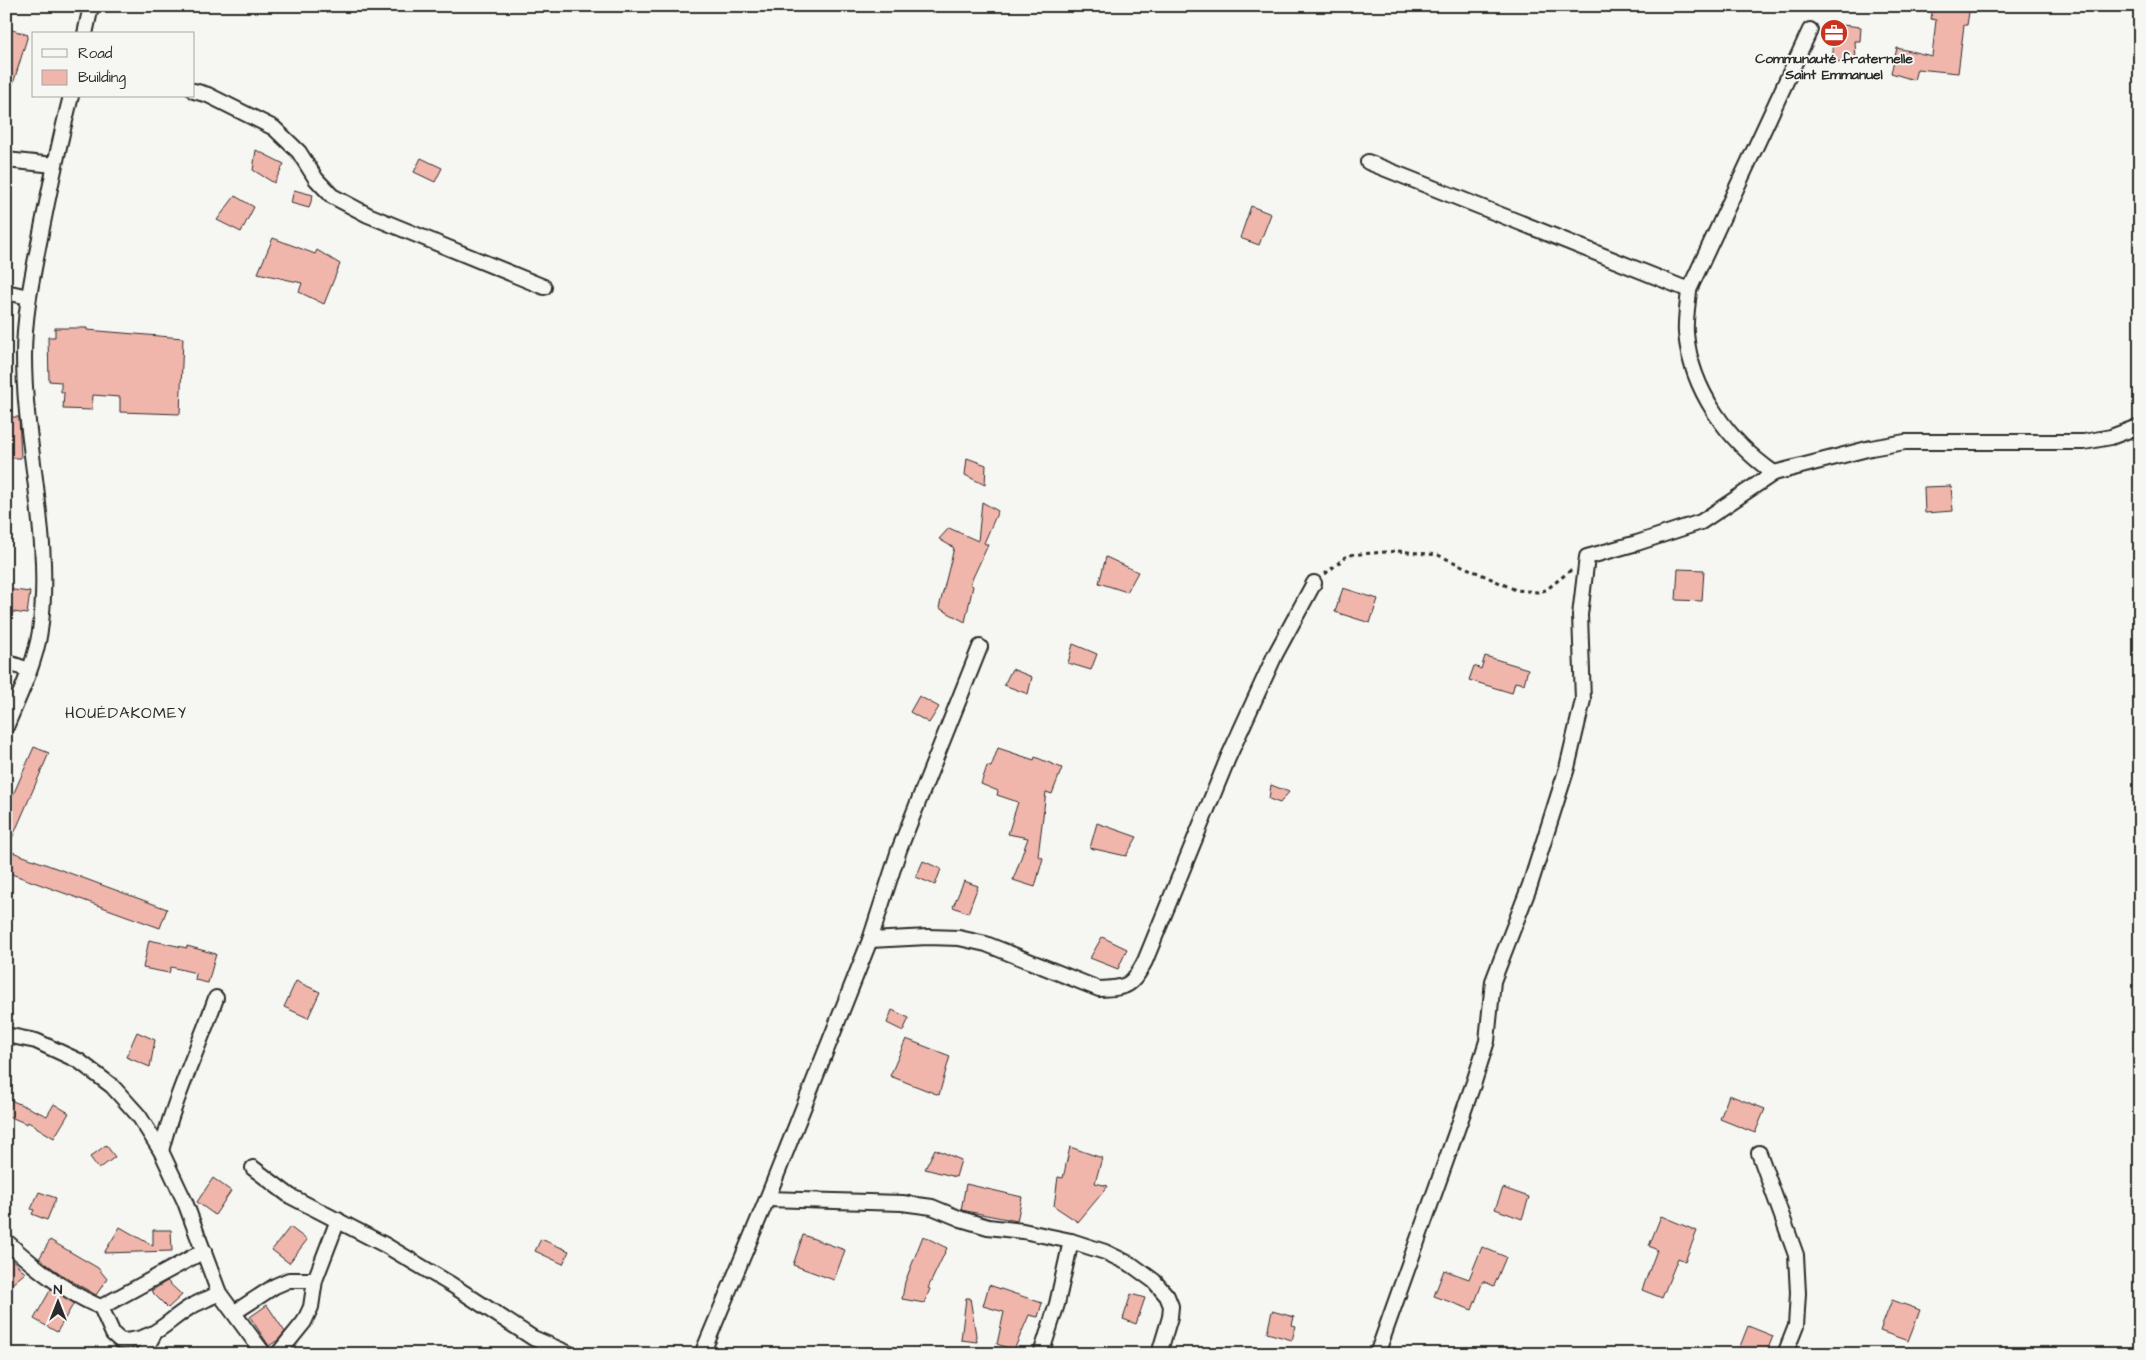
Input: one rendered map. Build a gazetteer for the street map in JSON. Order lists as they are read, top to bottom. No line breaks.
{"districts":["HOUÉDAKOMEY"],"places":{"office":["Communauté fraternelle Saint Emmanuel"]},"legend":["Road","Building"],"north":"top"}
